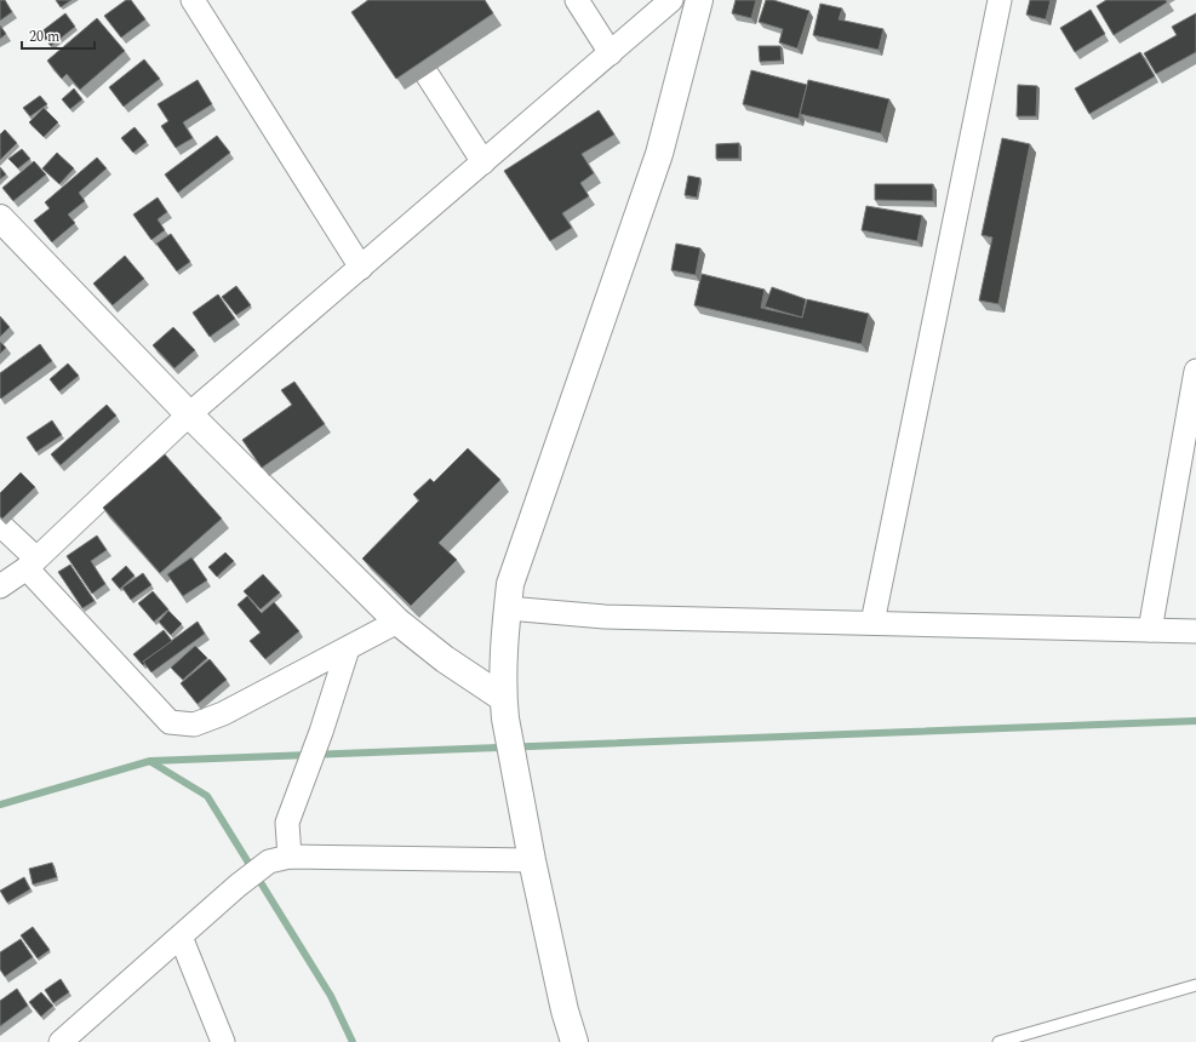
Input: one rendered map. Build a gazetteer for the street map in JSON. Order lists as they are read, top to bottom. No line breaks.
{"scale_bar":"20 m"}
